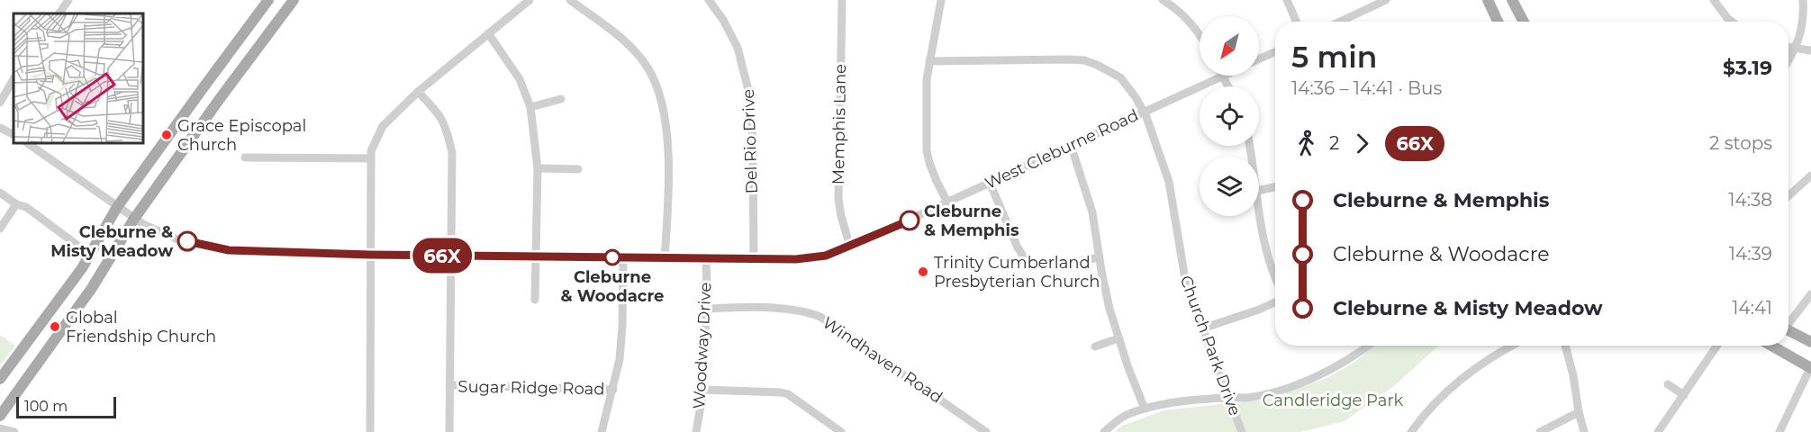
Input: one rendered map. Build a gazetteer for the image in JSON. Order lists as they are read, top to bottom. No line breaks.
{"streets":{"street":["Memphis Lane","Del Rio Drive","West Cleburne Road","Woodway Drive","Church Park Drive","Windhaven Road","Sugar Ridge Road"]},"crossings":[["Memphis Lane","West Cleburne Road"],["Del Rio Drive","West Cleburne Road"],["West Cleburne Road","Woodway Drive"],["West Cleburne Road","Church Park Drive"],["Woodway Drive","Windhaven Road"]],"parks":["Candleridge Park"],"places":["Grace Episcopal Church","Cleburne & Memphis","Cleburne & Misty Meadow","Cleburne & Woodacre","Trinity Cumberland Presbyterian Church","Global Friendship Church"],"lines":["bus line 66X"],"scale_bar":"100 m","north":"bottom left","page":{"on_map":"66X","heading":["5 min","14:36 – 14:41 · Bus","$3.19"],"legs":["2","66X","2 stops"],"list":[{"name":"Cleburne & Memphis","value":"14:38"},{"name":"Cleburne & Woodacre","value":"14:39"},{"name":"Cleburne & Misty Meadow","value":"14:41"}],"scale":"100 m"}}
